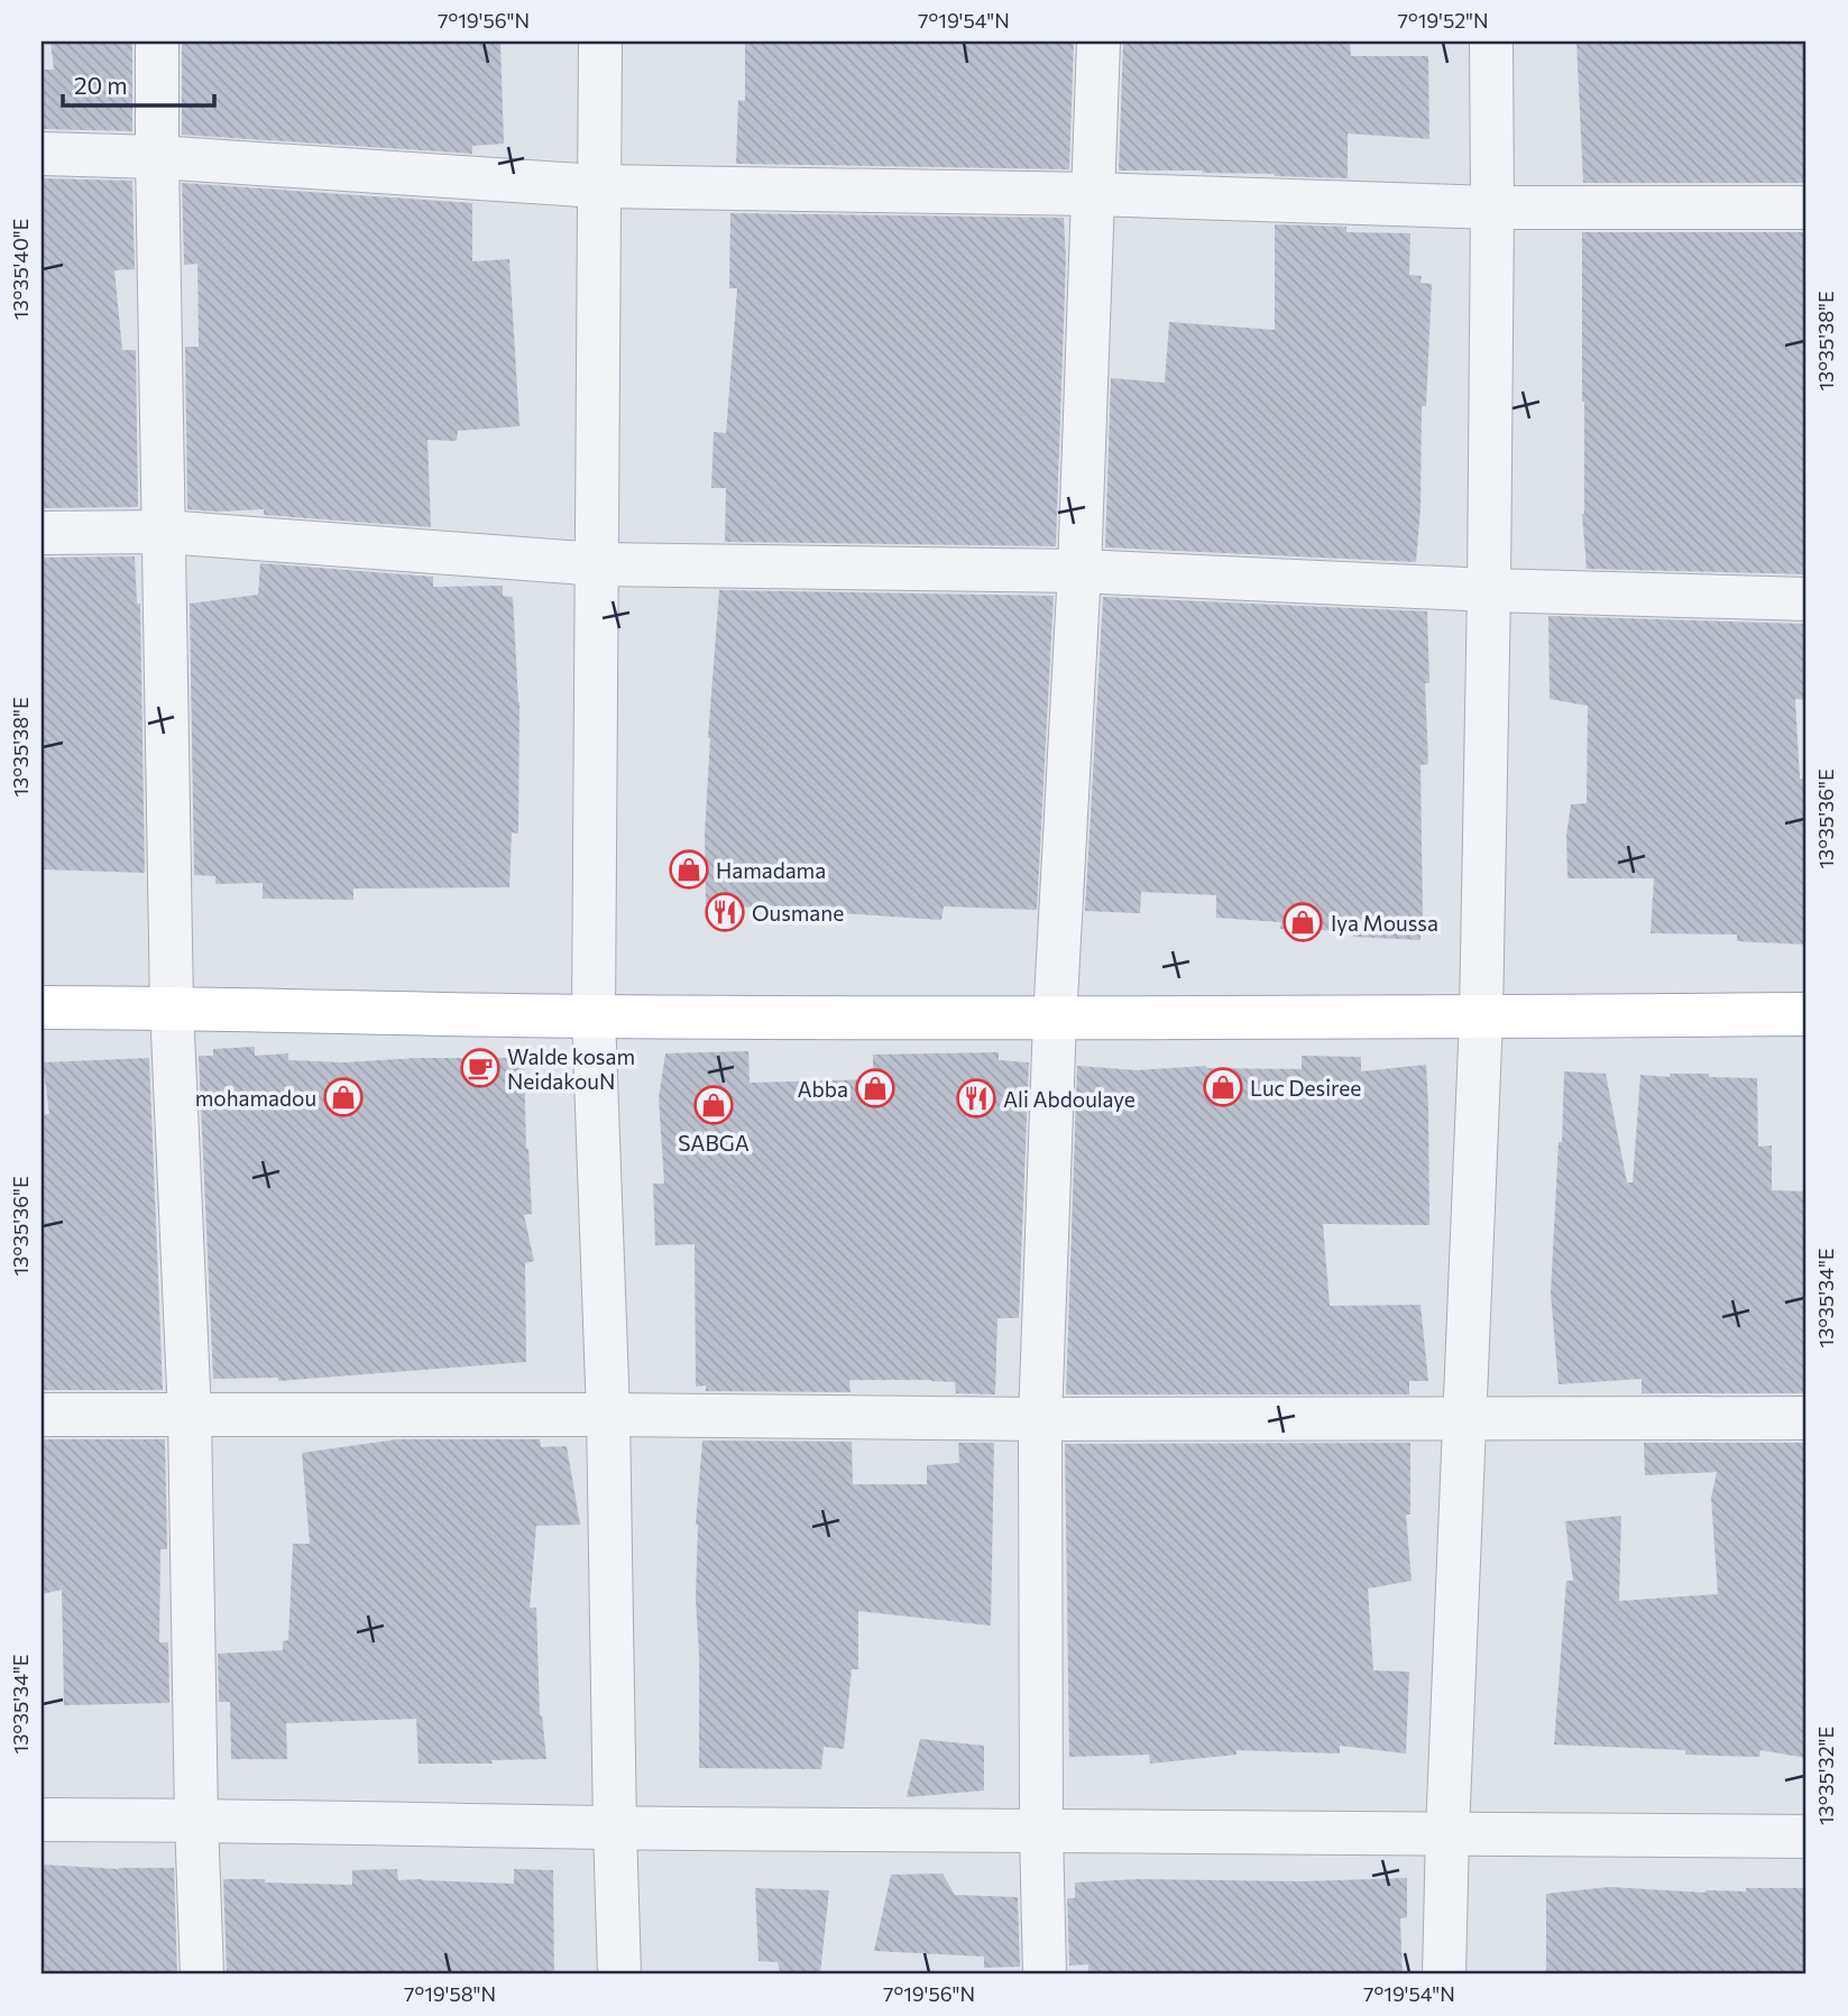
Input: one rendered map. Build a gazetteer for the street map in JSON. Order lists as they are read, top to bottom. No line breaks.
{"places":{"shop":["Hamadama","Iya Moussa","Luc Desiree","Abba","mohamadou","SABGA"],"restaurant":["Ousmane","Ali Abdoulaye"],"cafe":["Walde kosam NeidakouN"]},"scale_bar":"20 m","coordinates":["7°19'56\"N","7°19'54\"N","7°19'52\"N","13°35'40\"E","13°35'38\"E","13°35'36\"E","13°35'34\"E","13°35'32\"E","7°19'58\"N"]}
